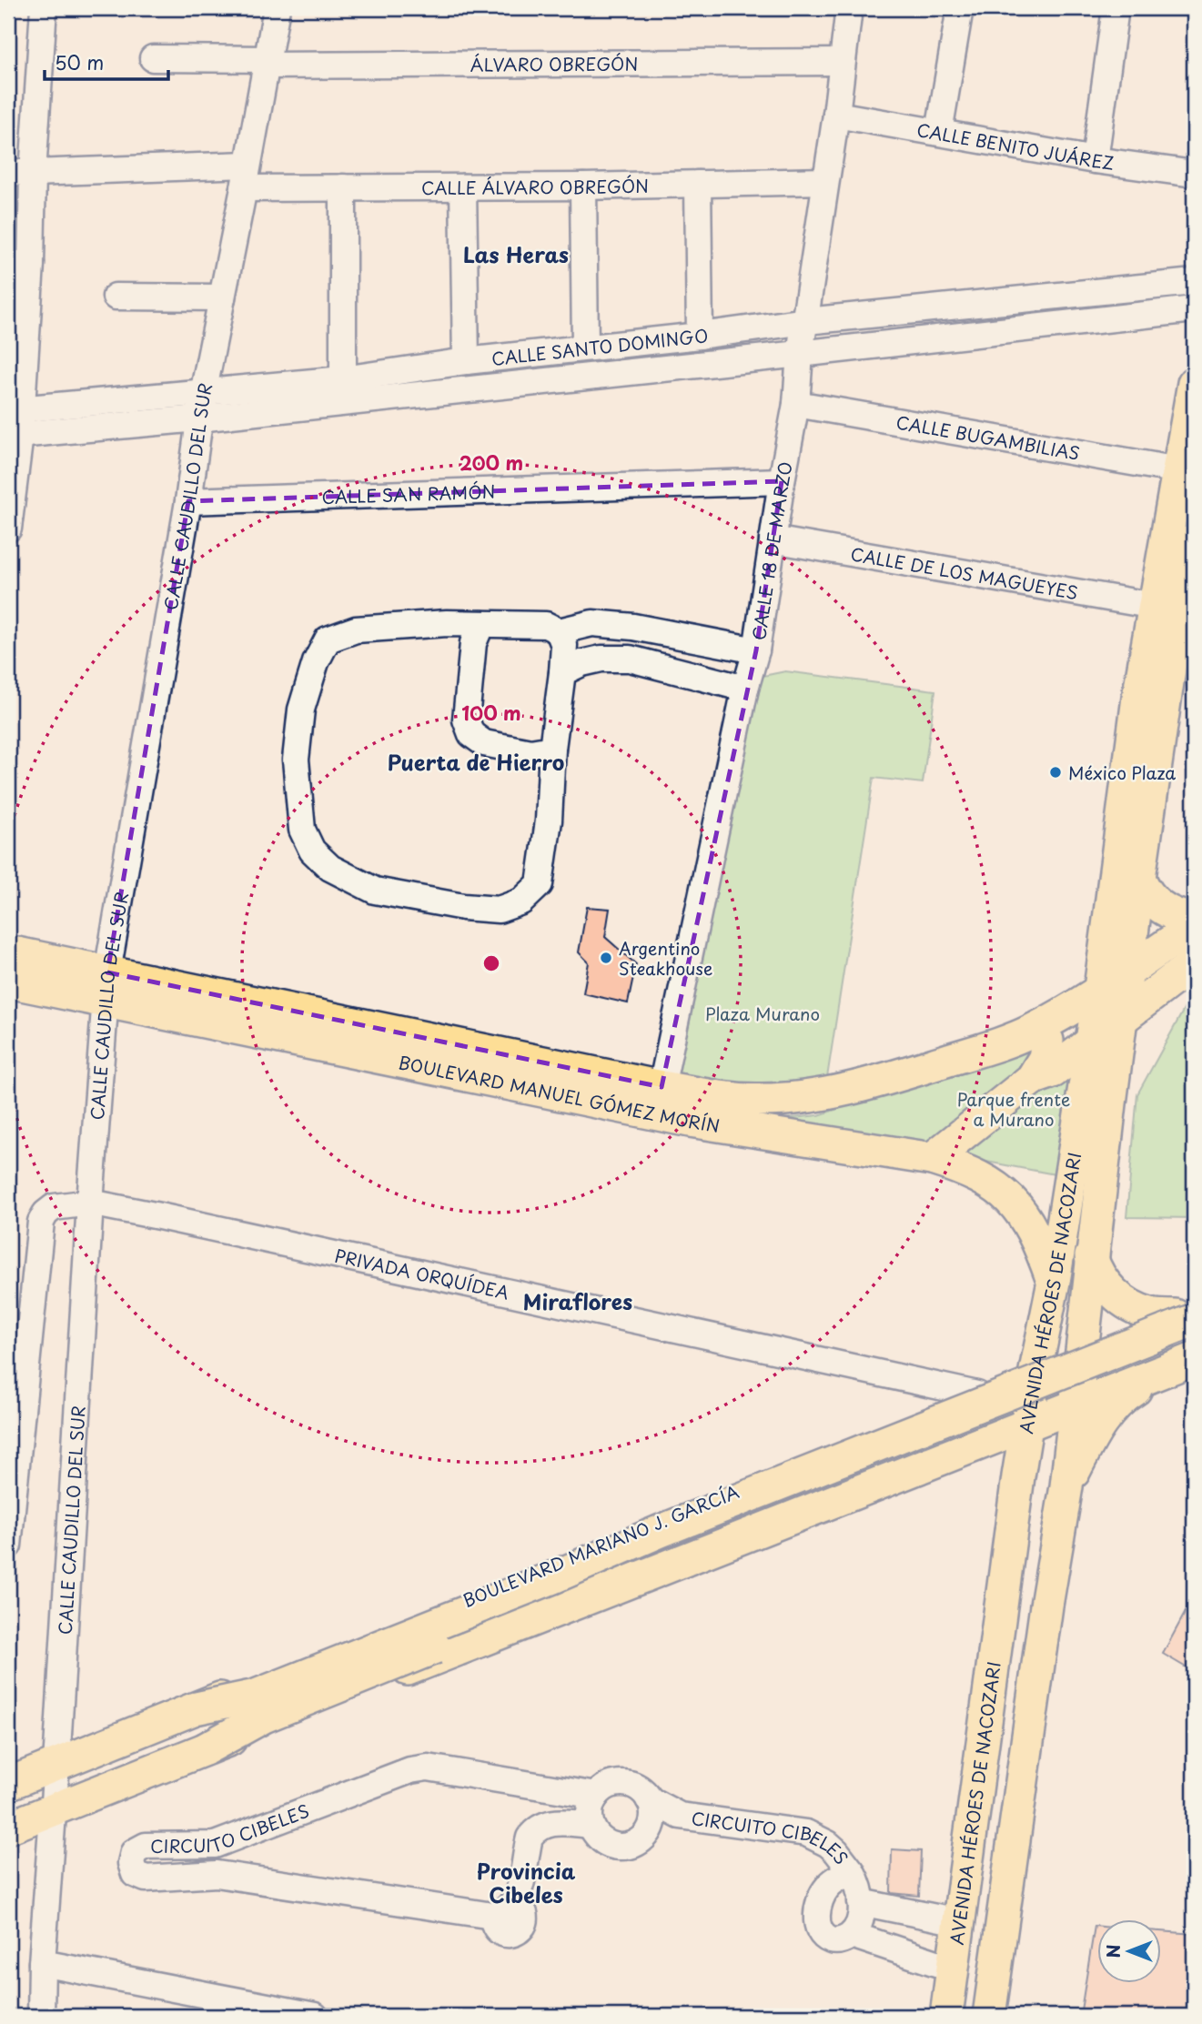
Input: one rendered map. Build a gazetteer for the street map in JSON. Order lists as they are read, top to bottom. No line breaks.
{"streets":{"main road":["BOULEVARD MANUEL GÓMEZ MORÍN","AVENIDA HÉROES DE NACOZARI","BOULEVARD MARIANO J. GARCÍA"],"street":["ÁLVARO OBREGÓN","CALLE BENITO JUÁREZ","CALLE ÁLVARO OBREGÓN","CALLE SANTO DOMINGO","CALLE BUGAMBILIAS","CALLE SAN RAMÓN","CALLE CAUDILLO DEL SUR","CALLE 18 DE MARZO","CALLE DE LOS MAGUEYES","PRIVADA ORQUÍDEA","CIRCUITO CIBELES"]},"crossings":[["ÁLVARO OBREGÓN","CALLE CAUDILLO DEL SUR"],["ÁLVARO OBREGÓN","CALLE 18 DE MARZO"],["CALLE BENITO JUÁREZ","CALLE 18 DE MARZO"],["CALLE ÁLVARO OBREGÓN","CALLE CAUDILLO DEL SUR"],["CALLE ÁLVARO OBREGÓN","CALLE 18 DE MARZO"],["CALLE SANTO DOMINGO","CALLE CAUDILLO DEL SUR"],["CALLE SANTO DOMINGO","CALLE 18 DE MARZO"],["CALLE BUGAMBILIAS","CALLE 18 DE MARZO"],["CALLE BUGAMBILIAS","AVENIDA HÉROES DE NACOZARI"],["CALLE SAN RAMÓN","CALLE CAUDILLO DEL SUR"],["CALLE SAN RAMÓN","CALLE 18 DE MARZO"],["CALLE CAUDILLO DEL SUR","BOULEVARD MANUEL GÓMEZ MORÍN"],["CALLE CAUDILLO DEL SUR","PRIVADA ORQUÍDEA"],["CALLE CAUDILLO DEL SUR","BOULEVARD MARIANO J. GARCÍA"],["CALLE 18 DE MARZO","CALLE DE LOS MAGUEYES"],["CALLE 18 DE MARZO","BOULEVARD MANUEL GÓMEZ MORÍN"],["CALLE DE LOS MAGUEYES","AVENIDA HÉROES DE NACOZARI"],["BOULEVARD MANUEL GÓMEZ MORÍN","AVENIDA HÉROES DE NACOZARI"],["PRIVADA ORQUÍDEA","BOULEVARD MARIANO J. GARCÍA"],["AVENIDA HÉROES DE NACOZARI","BOULEVARD MARIANO J. GARCÍA"]],"districts":["Las Heras","Puerta de Hierro","Miraflores","Provincia Cibeles"],"parks":["Plaza Murano","Parque frente a Murano"],"places":["México Plaza","Argentino Steakhouse"],"scale_bar":"50 m","north":"left","rings":["200 m","100 m"]}
